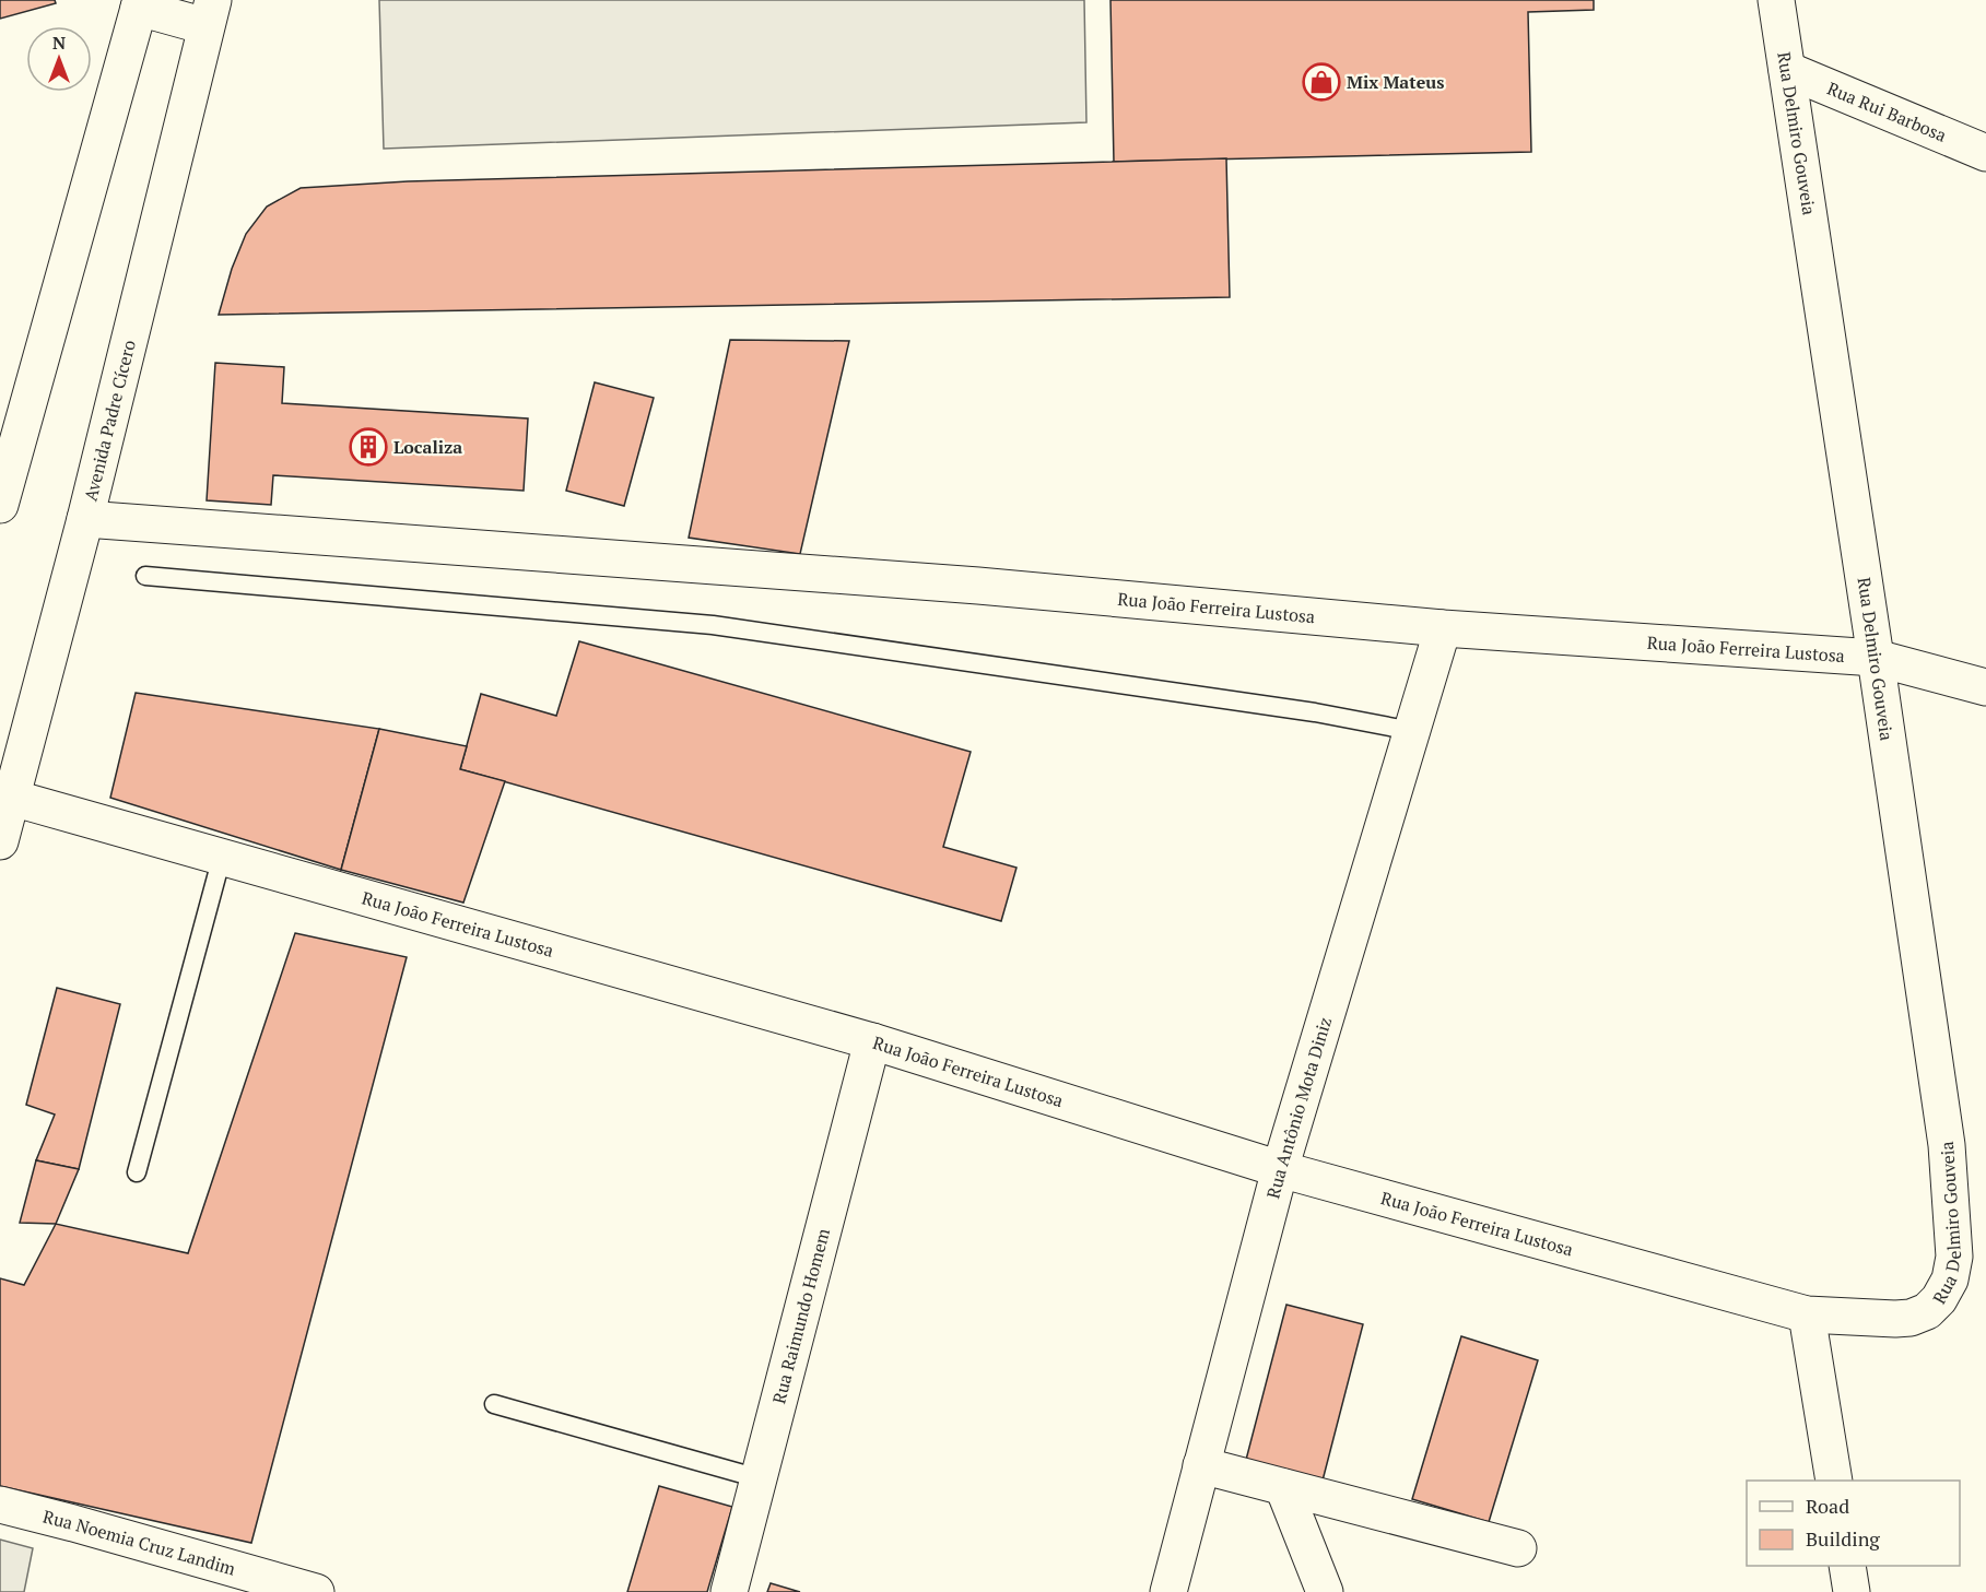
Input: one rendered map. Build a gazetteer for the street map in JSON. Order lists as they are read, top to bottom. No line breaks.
{"streets":{"main road":["Rua Rui Barbosa","Rua Delmiro Gouveia","Avenida Padre Cícero","Rua João Ferreira Lustosa","Rua Antônio Mota Diniz","Rua Raimundo Homem","Rua Noemia Cruz Landim"]},"crossings":[["Rua Rui Barbosa","Rua Delmiro Gouveia"],["Rua Delmiro Gouveia","Rua João Ferreira Lustosa"],["Avenida Padre Cícero","Rua João Ferreira Lustosa"],["Rua João Ferreira Lustosa","Rua Antônio Mota Diniz"],["Rua João Ferreira Lustosa","Rua Raimundo Homem"]],"places":{"shop":["Mix Mateus"],"building":["Localiza"]},"legend":["Road","Building"],"north":"top"}
